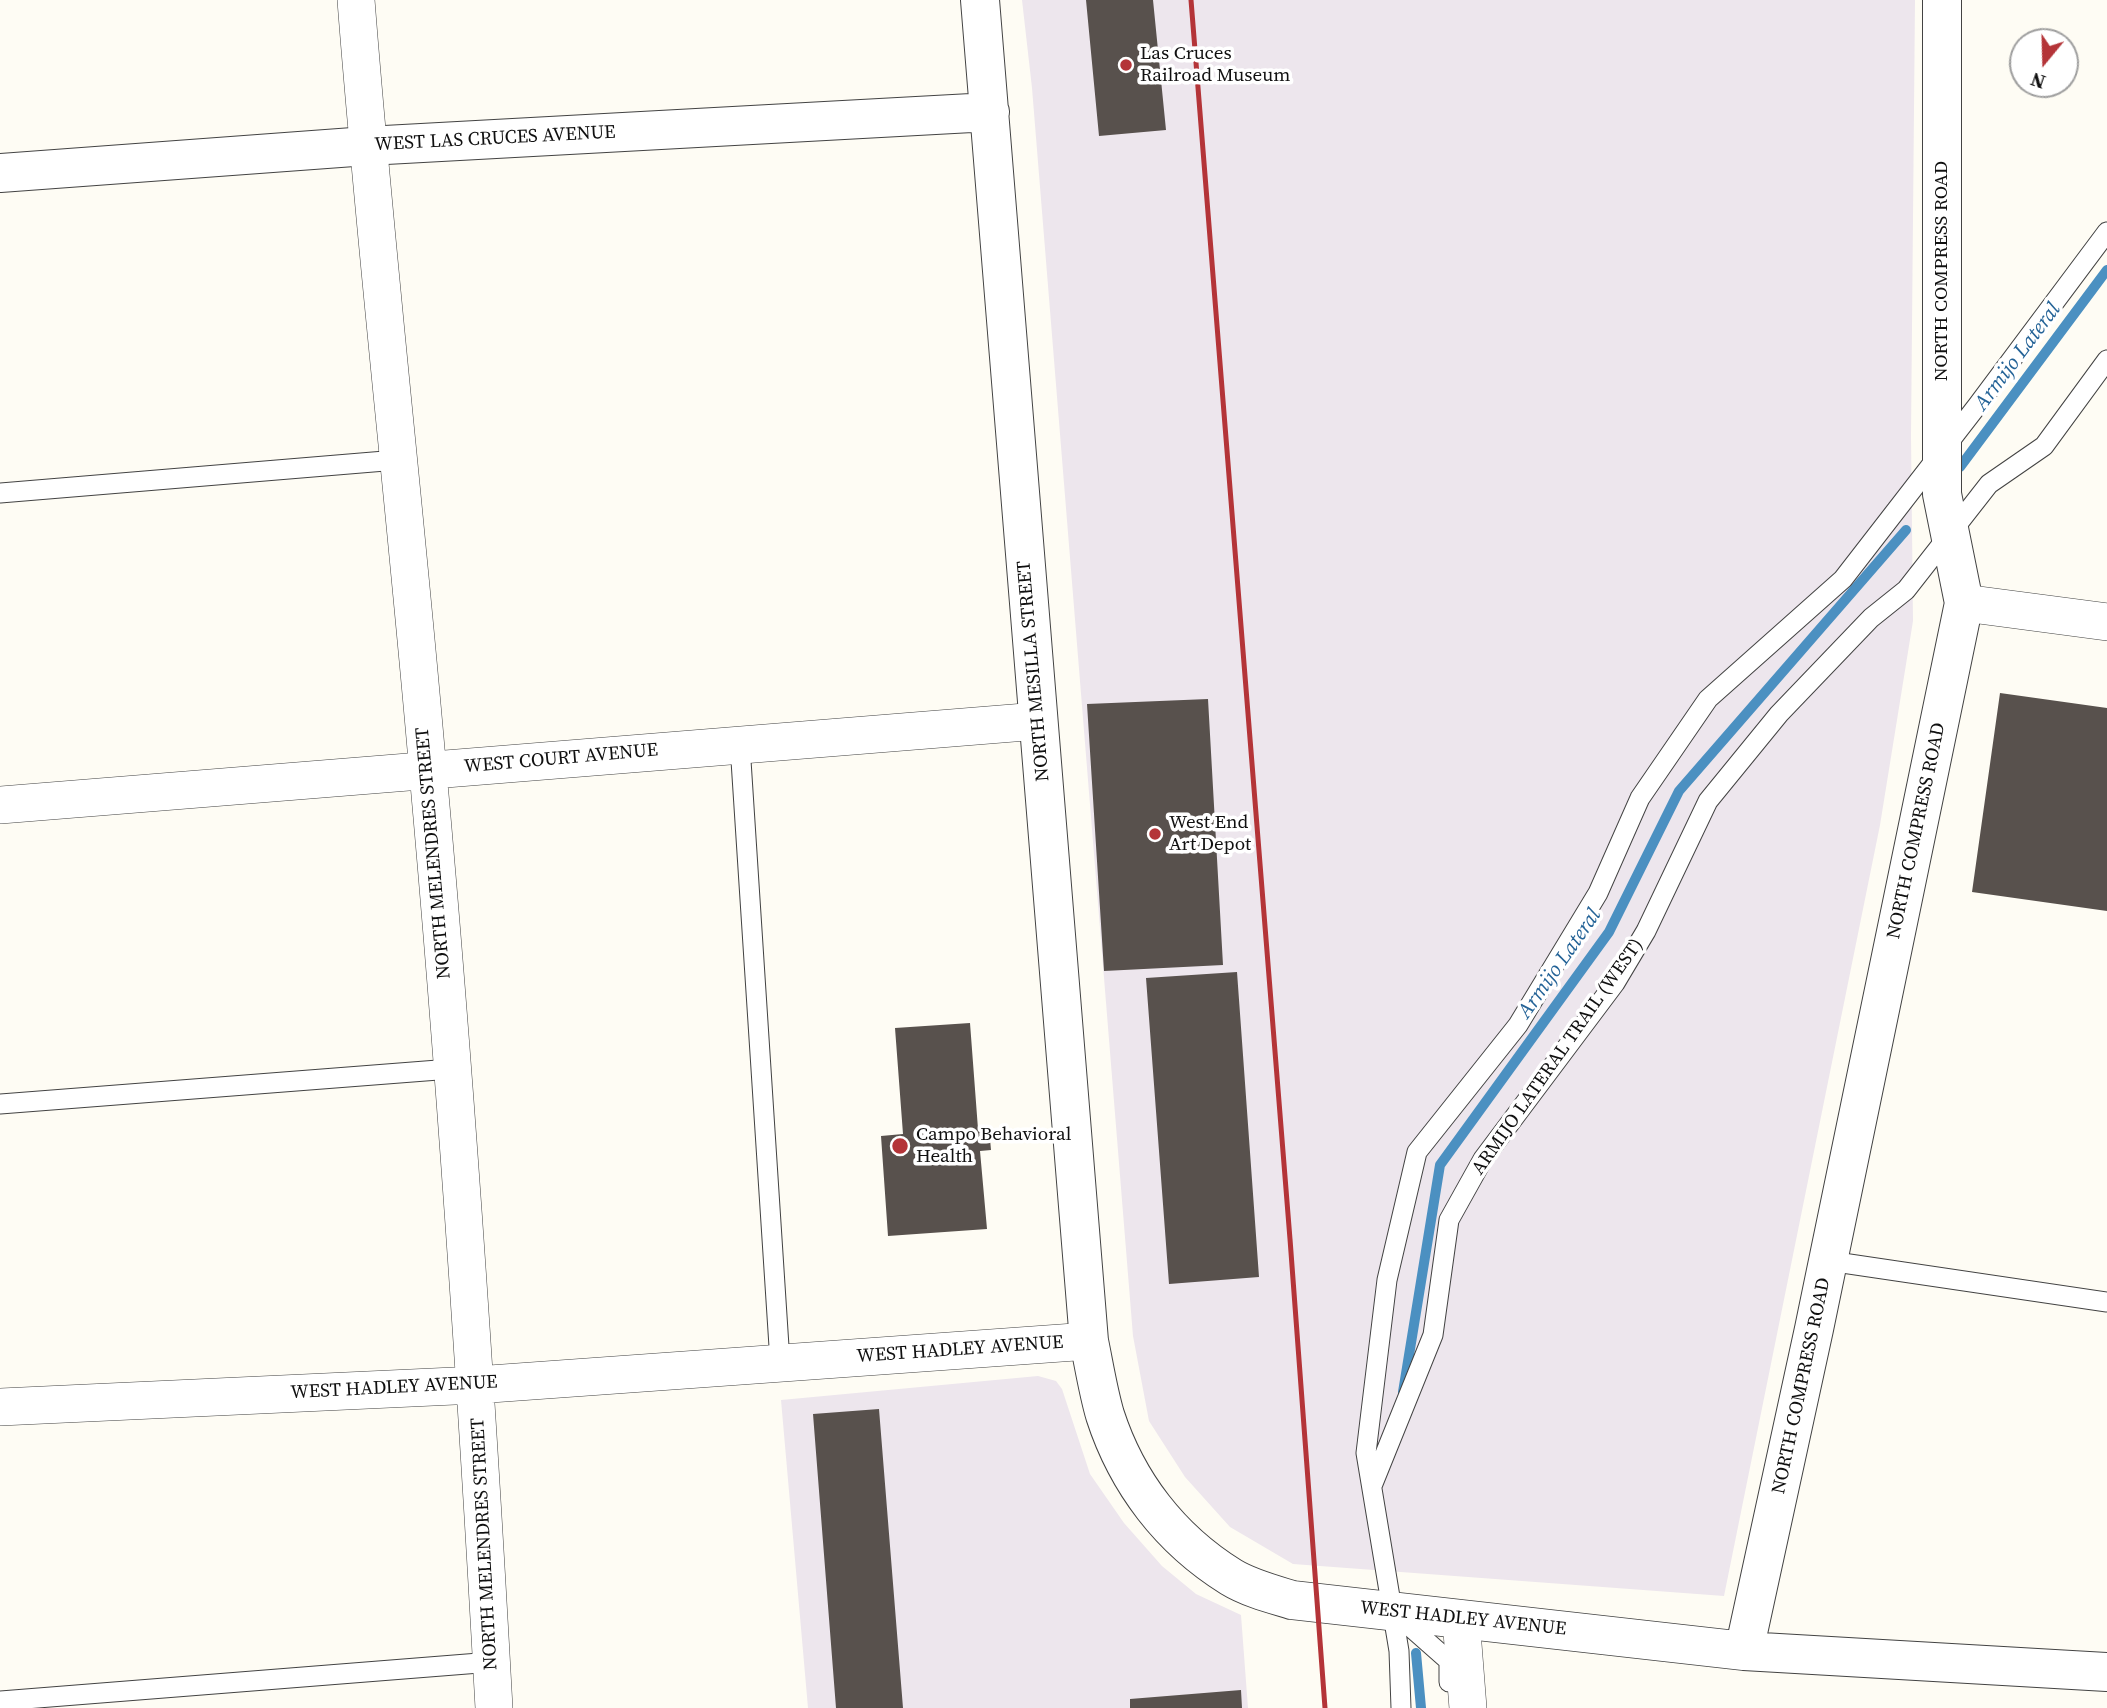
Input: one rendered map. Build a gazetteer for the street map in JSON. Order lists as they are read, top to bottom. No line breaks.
{"streets":{"street":["WEST LAS CRUCES AVENUE","NORTH COMPRESS ROAD","NORTH MESILLA STREET","WEST COURT AVENUE","NORTH MELENDRES STREET","WEST HADLEY AVENUE"],"lane":["ARMIJO LATERAL TRAIL (WEST)"]},"crossings":[["WEST LAS CRUCES AVENUE","NORTH MESILLA STREET"],["WEST LAS CRUCES AVENUE","NORTH MELENDRES STREET"],["NORTH COMPRESS ROAD","ARMIJO LATERAL TRAIL (WEST)"],["NORTH COMPRESS ROAD","WEST HADLEY AVENUE"],["NORTH MESILLA STREET","WEST COURT AVENUE"],["NORTH MESILLA STREET","WEST HADLEY AVENUE"],["WEST COURT AVENUE","NORTH MELENDRES STREET"],["NORTH MELENDRES STREET","WEST HADLEY AVENUE"]],"water":["Armijo Lateral"],"places":["Las Cruces Railroad Museum","West End Art Depot","Campo Behavioral Health"],"north":"bottom"}
